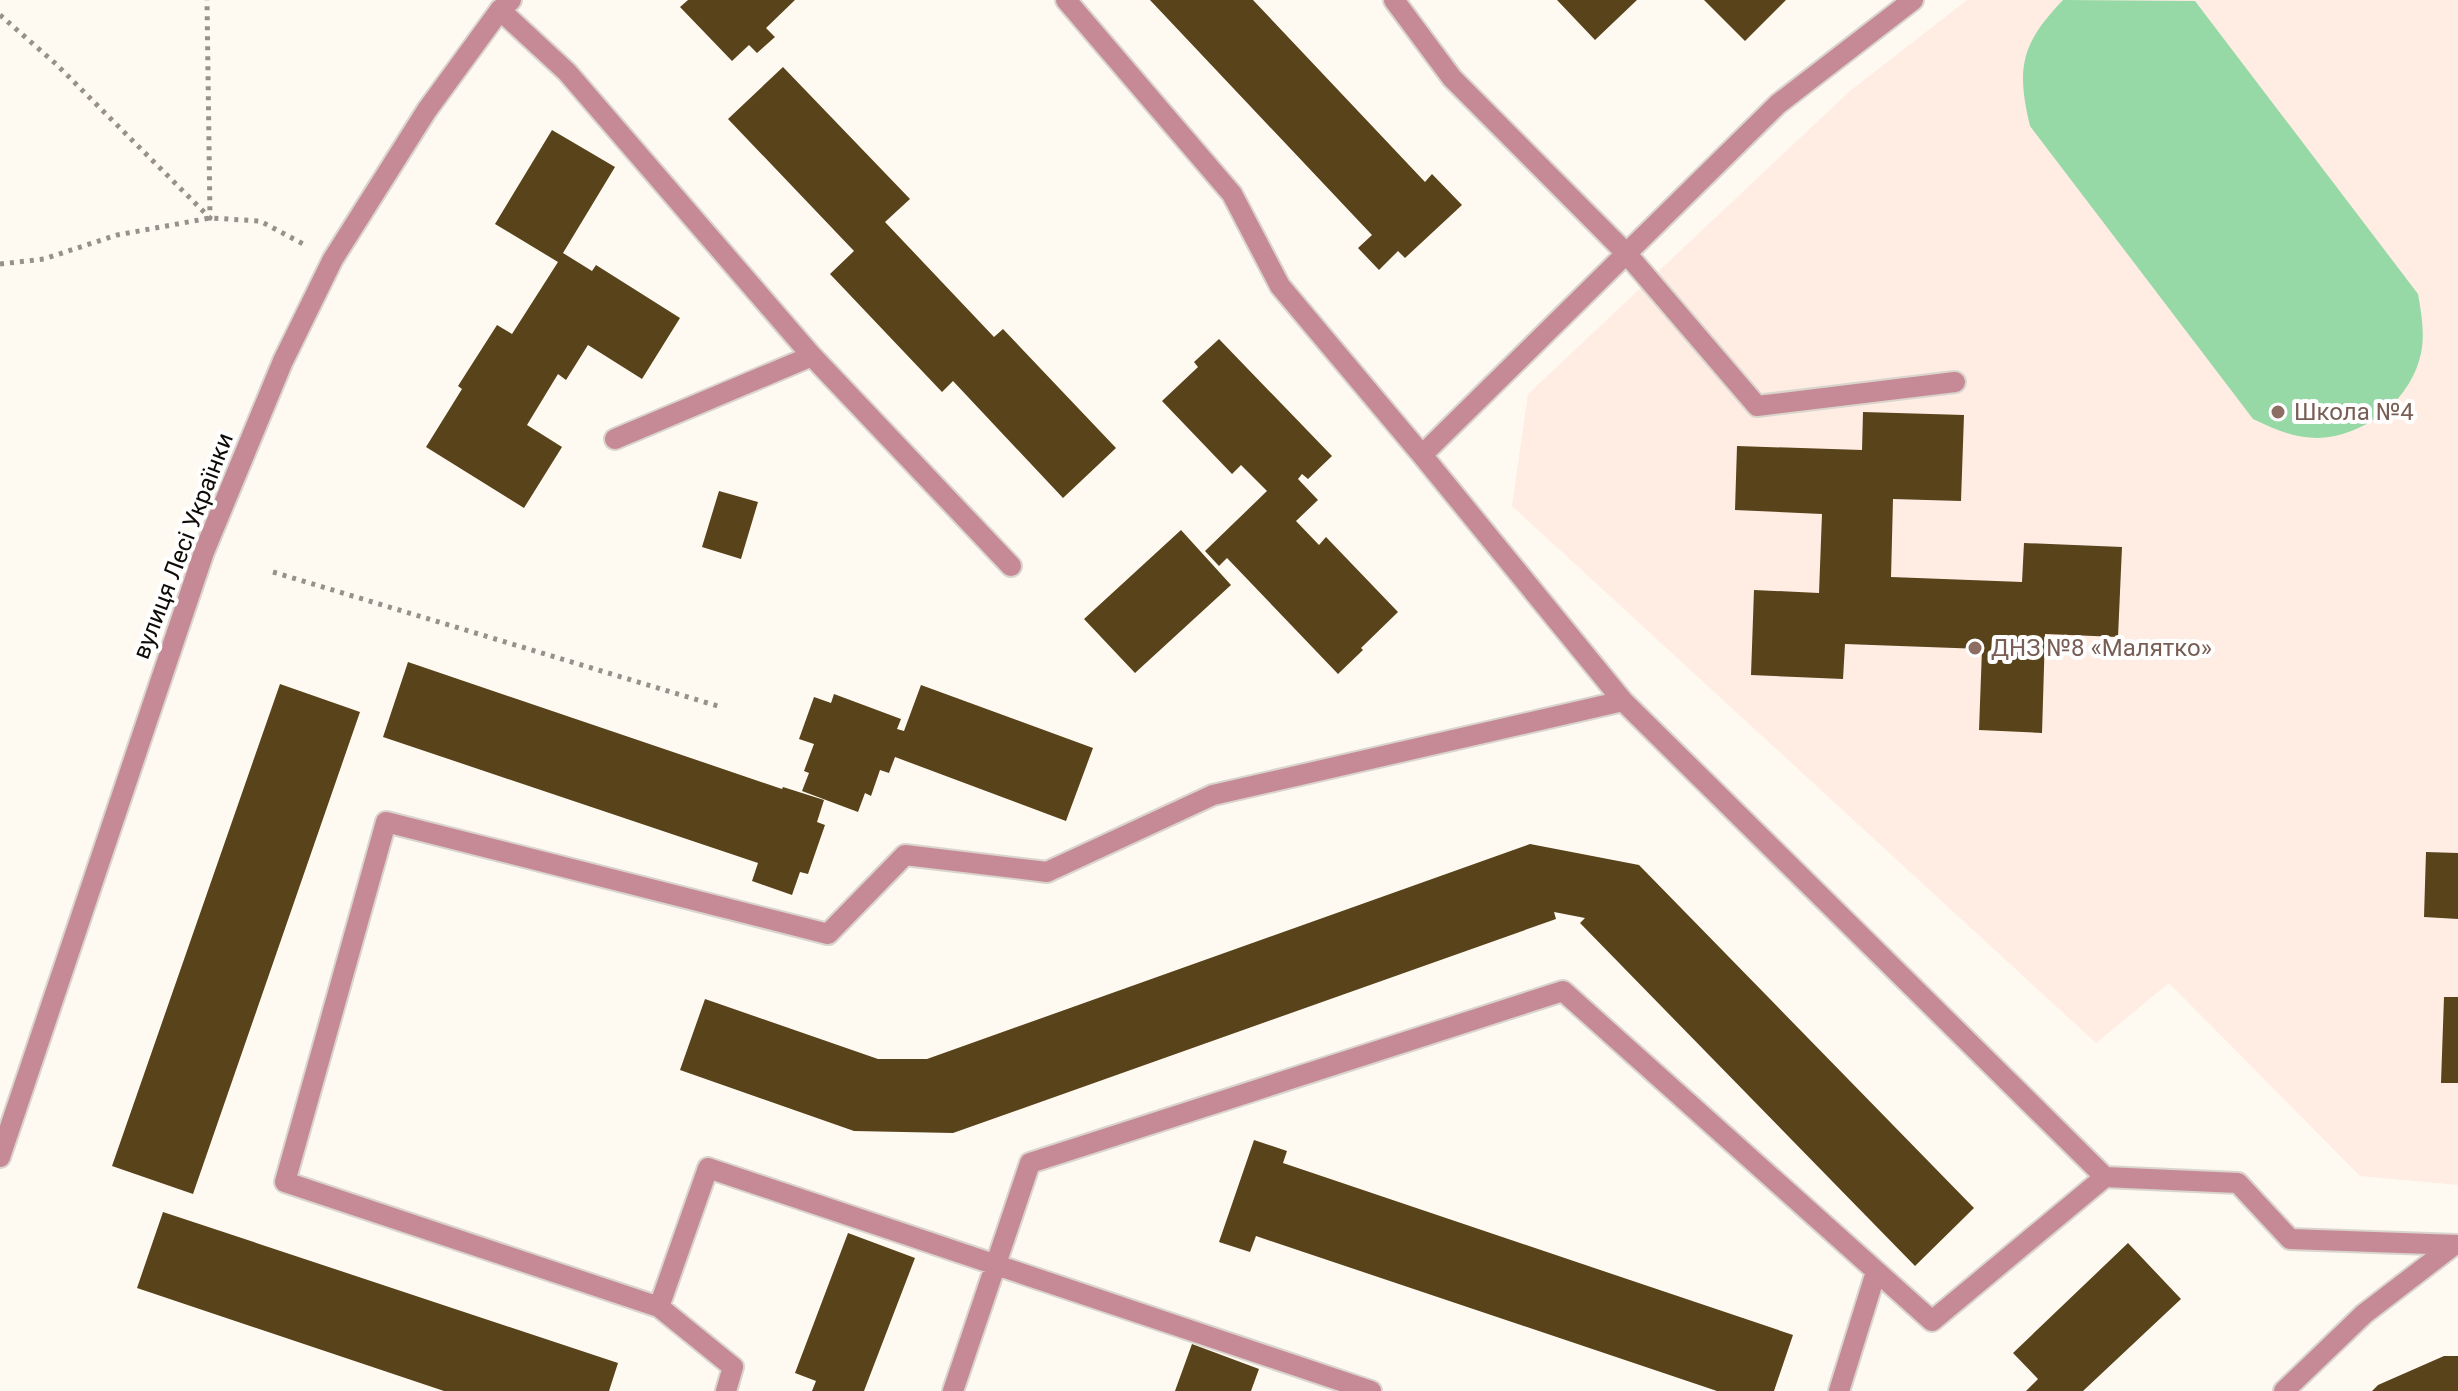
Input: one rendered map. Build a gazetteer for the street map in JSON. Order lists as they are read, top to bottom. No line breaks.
{"streets":{"street":["вулиця Лесі Українки"]},"places":["Школа №4","ДНЗ №8 «Малятко»"]}
